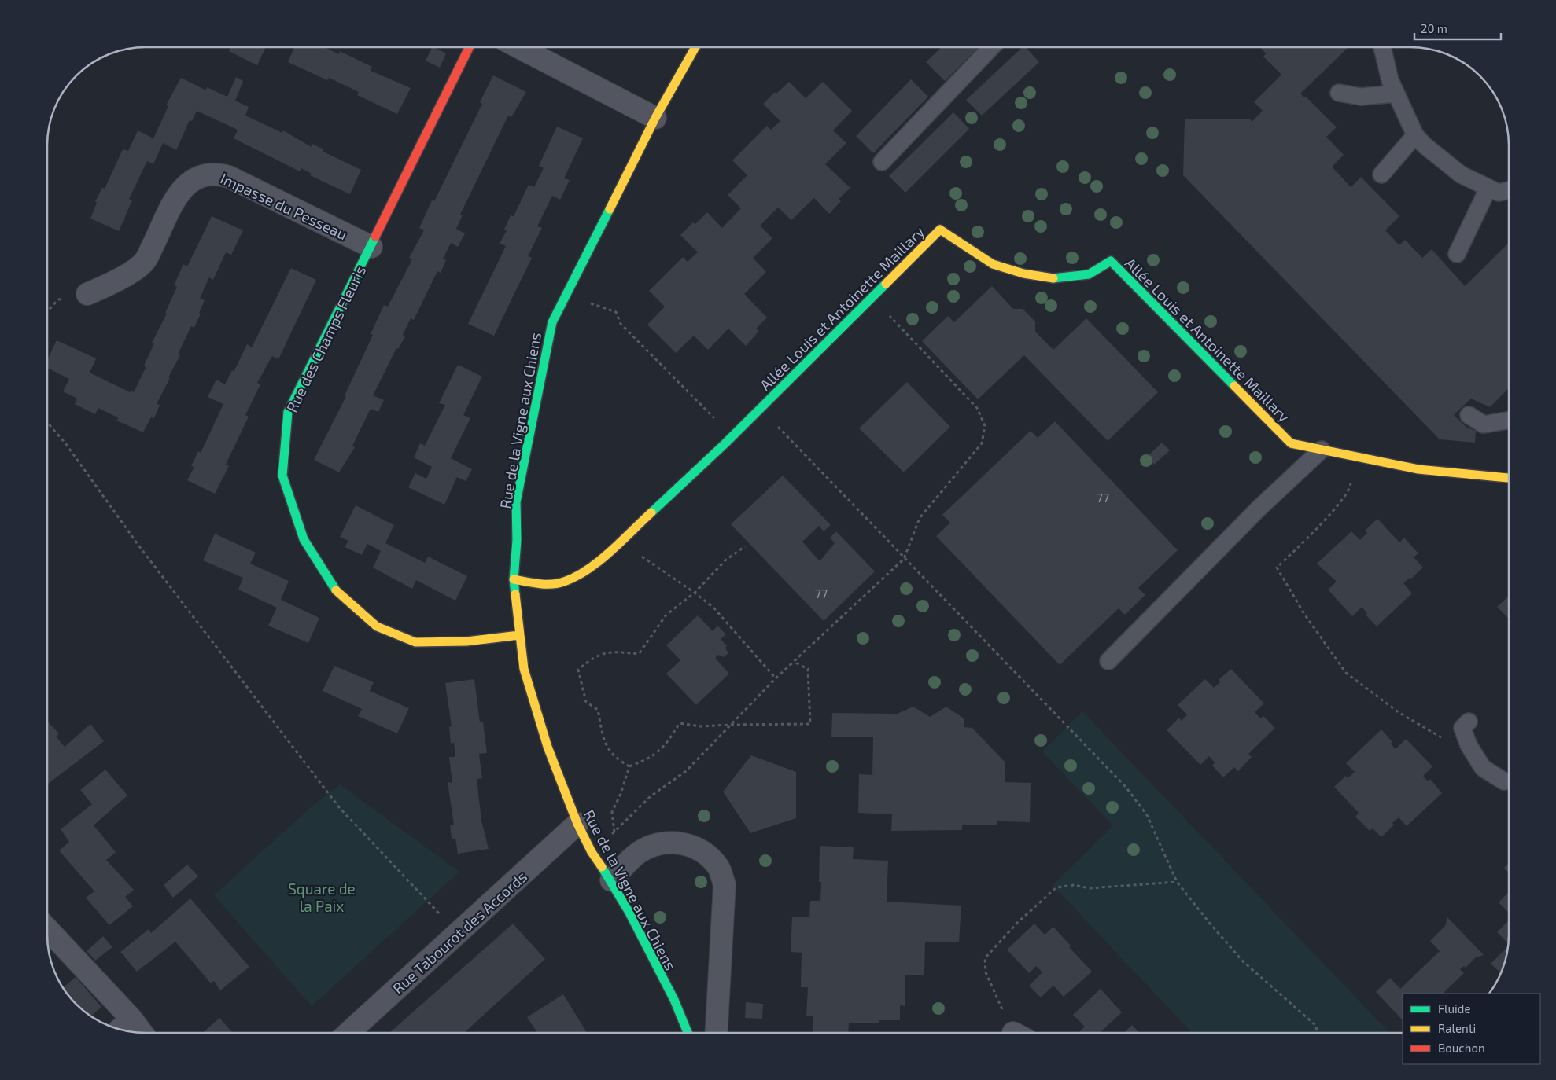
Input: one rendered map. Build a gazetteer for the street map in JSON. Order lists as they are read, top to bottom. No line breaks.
{"streets":{"street":["Impasse du Pesseau","Allée Louis et Antoinette Maillary","Rue des Champs Fleuris","Rue de la Vigne aux Chiens","Rue Tabourot des Accords"]},"crossings":[["Impasse du Pesseau","Rue des Champs Fleuris"],["Allée Louis et Antoinette Maillary","Rue de la Vigne aux Chiens"],["Rue des Champs Fleuris","Rue de la Vigne aux Chiens"],["Rue de la Vigne aux Chiens","Rue Tabourot des Accords"]],"parks":["Square de la Paix"],"house_numbers":["77","77"],"legend":["Fluide","Ralenti","Bouchon"],"scale_bar":"20 m"}
